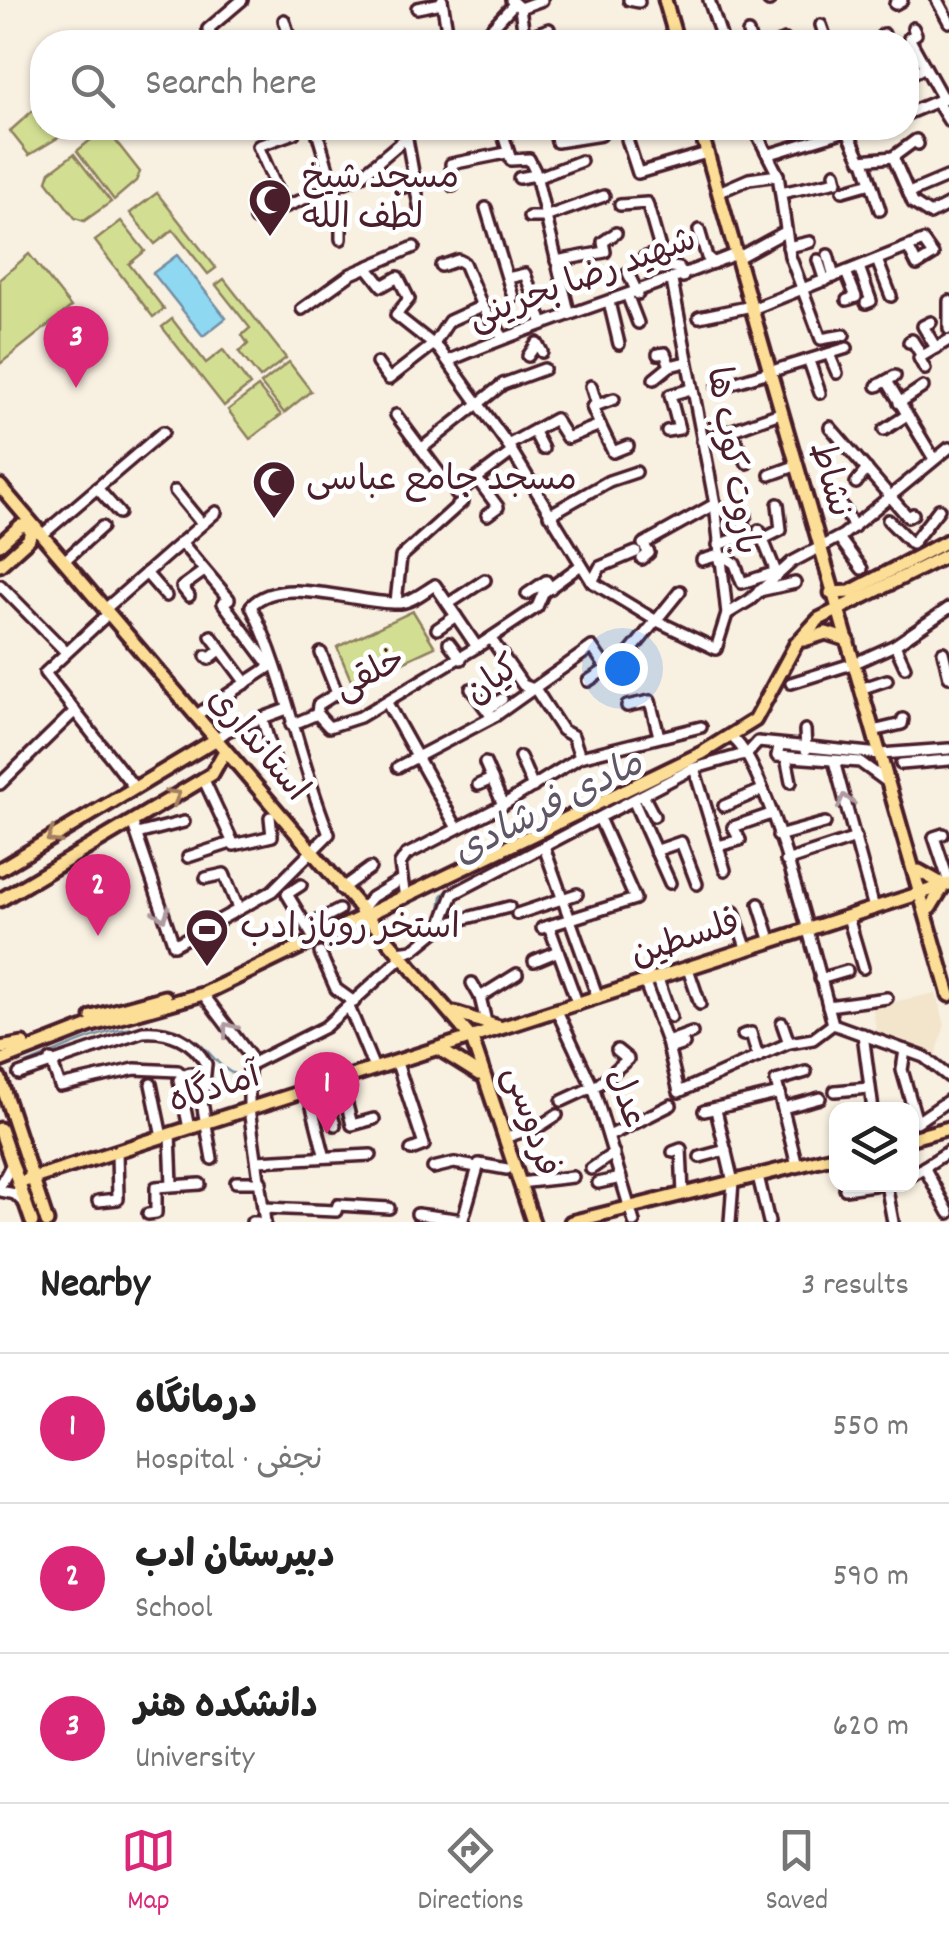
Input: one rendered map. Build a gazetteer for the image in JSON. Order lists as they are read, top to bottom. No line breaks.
{"streets":{"main road":["نشاط","استانداری","فلسطین","آمادگاه","فردوسی"],"street":["شهید رضا بحرینی","باروت کوب ها","خلقی","کیان","عدل"]},"crossings":[["شهید رضا بحرینی","باروت کوب ها"],["شهید رضا بحرینی","نشاط"],["نشاط","فلسطین"],["استانداری","فلسطین"],["استانداری","آمادگاه"],["استانداری","فردوسی"],["فلسطین","آمادگاه"],["فلسطین","عدل"],["فلسطین","فردوسی"],["آمادگاه","فردوسی"],["عدل","فردوسی"]],"water":["مادی فرشادی"],"places":{"mosque":["مسجد شیخ لطف الله","مسجد جامع عباسی"],"sports":["استخر روباز ادب"]},"page":{"search":"Search here","pins":["3","2","1"],"heading":["Nearby","3 results"],"list":[{"mark":"1","name":"درمانگاه","note":"Hospital · نجفی","value":"550 m"},{"mark":"2","name":"دبیرستان ادب","note":"School","value":"590 m"},{"mark":"3","name":"دانشکده هنر","note":"University","value":"620 m"}],"nav":["Map","Directions","Saved"]}}
